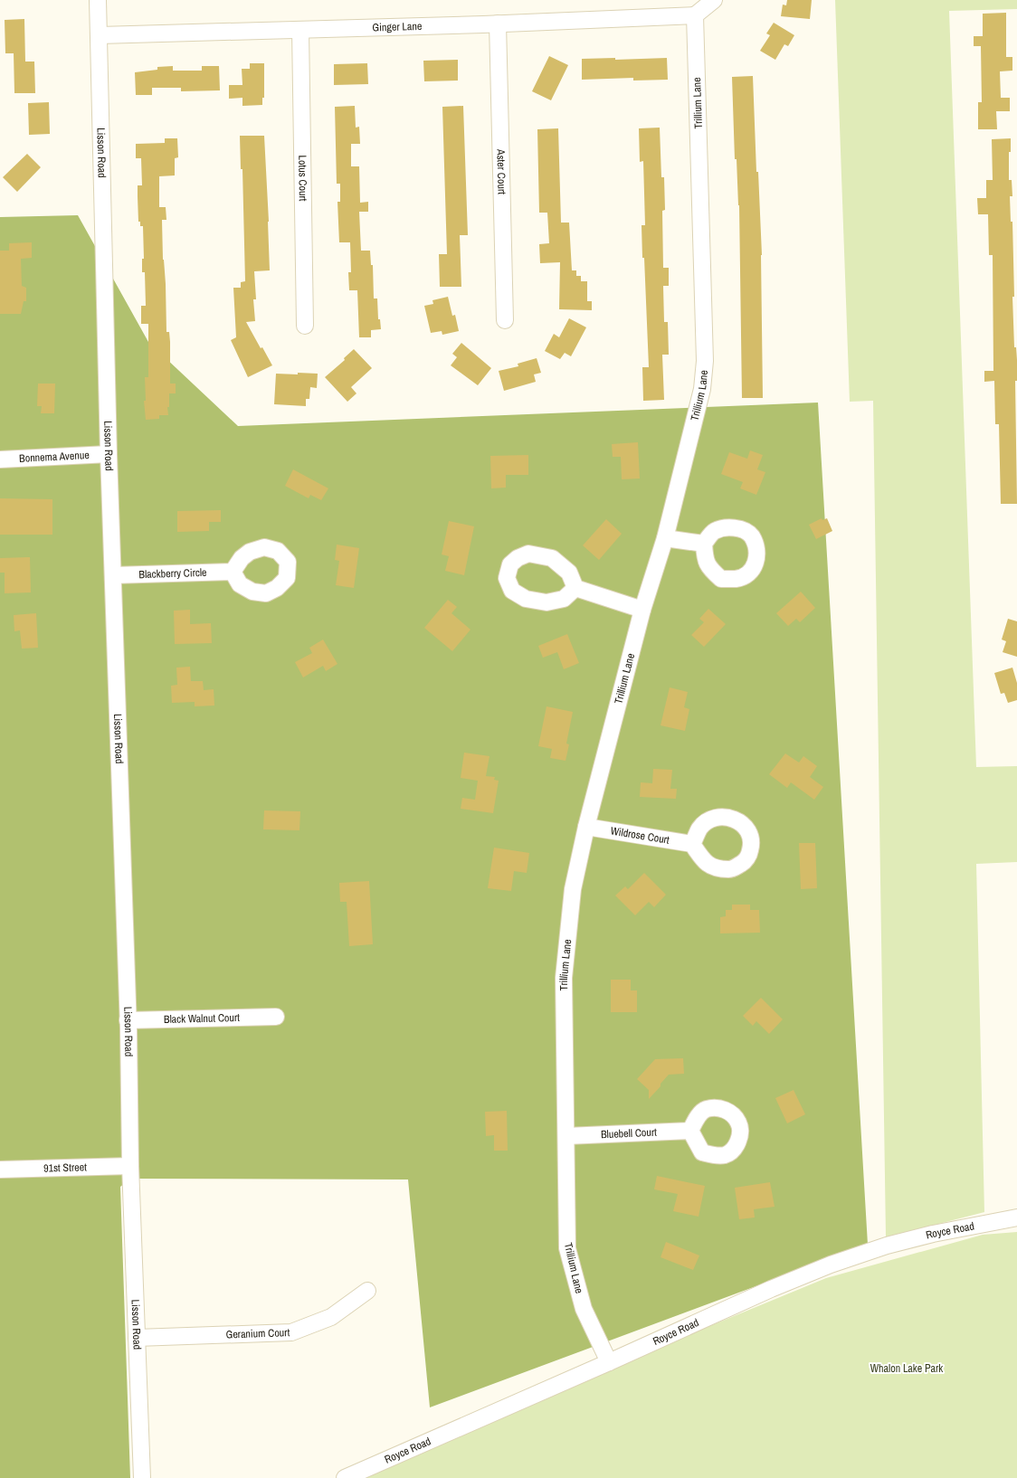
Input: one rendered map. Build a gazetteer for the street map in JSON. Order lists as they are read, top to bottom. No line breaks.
{"streets":{"street":["Ginger Lane","Trillium Lane","Lisson Road","Aster Court","Lotus Court","Bonnema Avenue","Blackberry Circle","Wildrose Court","Black Walnut Court","Bluebell Court","91st Street","Royce Road","Geranium Court"]},"crossings":[["Ginger Lane","Trillium Lane"],["Ginger Lane","Lisson Road"],["Ginger Lane","Aster Court"],["Ginger Lane","Lotus Court"],["Trillium Lane","Wildrose Court"],["Trillium Lane","Bluebell Court"],["Trillium Lane","Royce Road"],["Lisson Road","Bonnema Avenue"],["Lisson Road","Blackberry Circle"],["Lisson Road","Black Walnut Court"],["Lisson Road","91st Street"],["Lisson Road","Geranium Court"]],"parks":["Whalon Lake Park"]}
